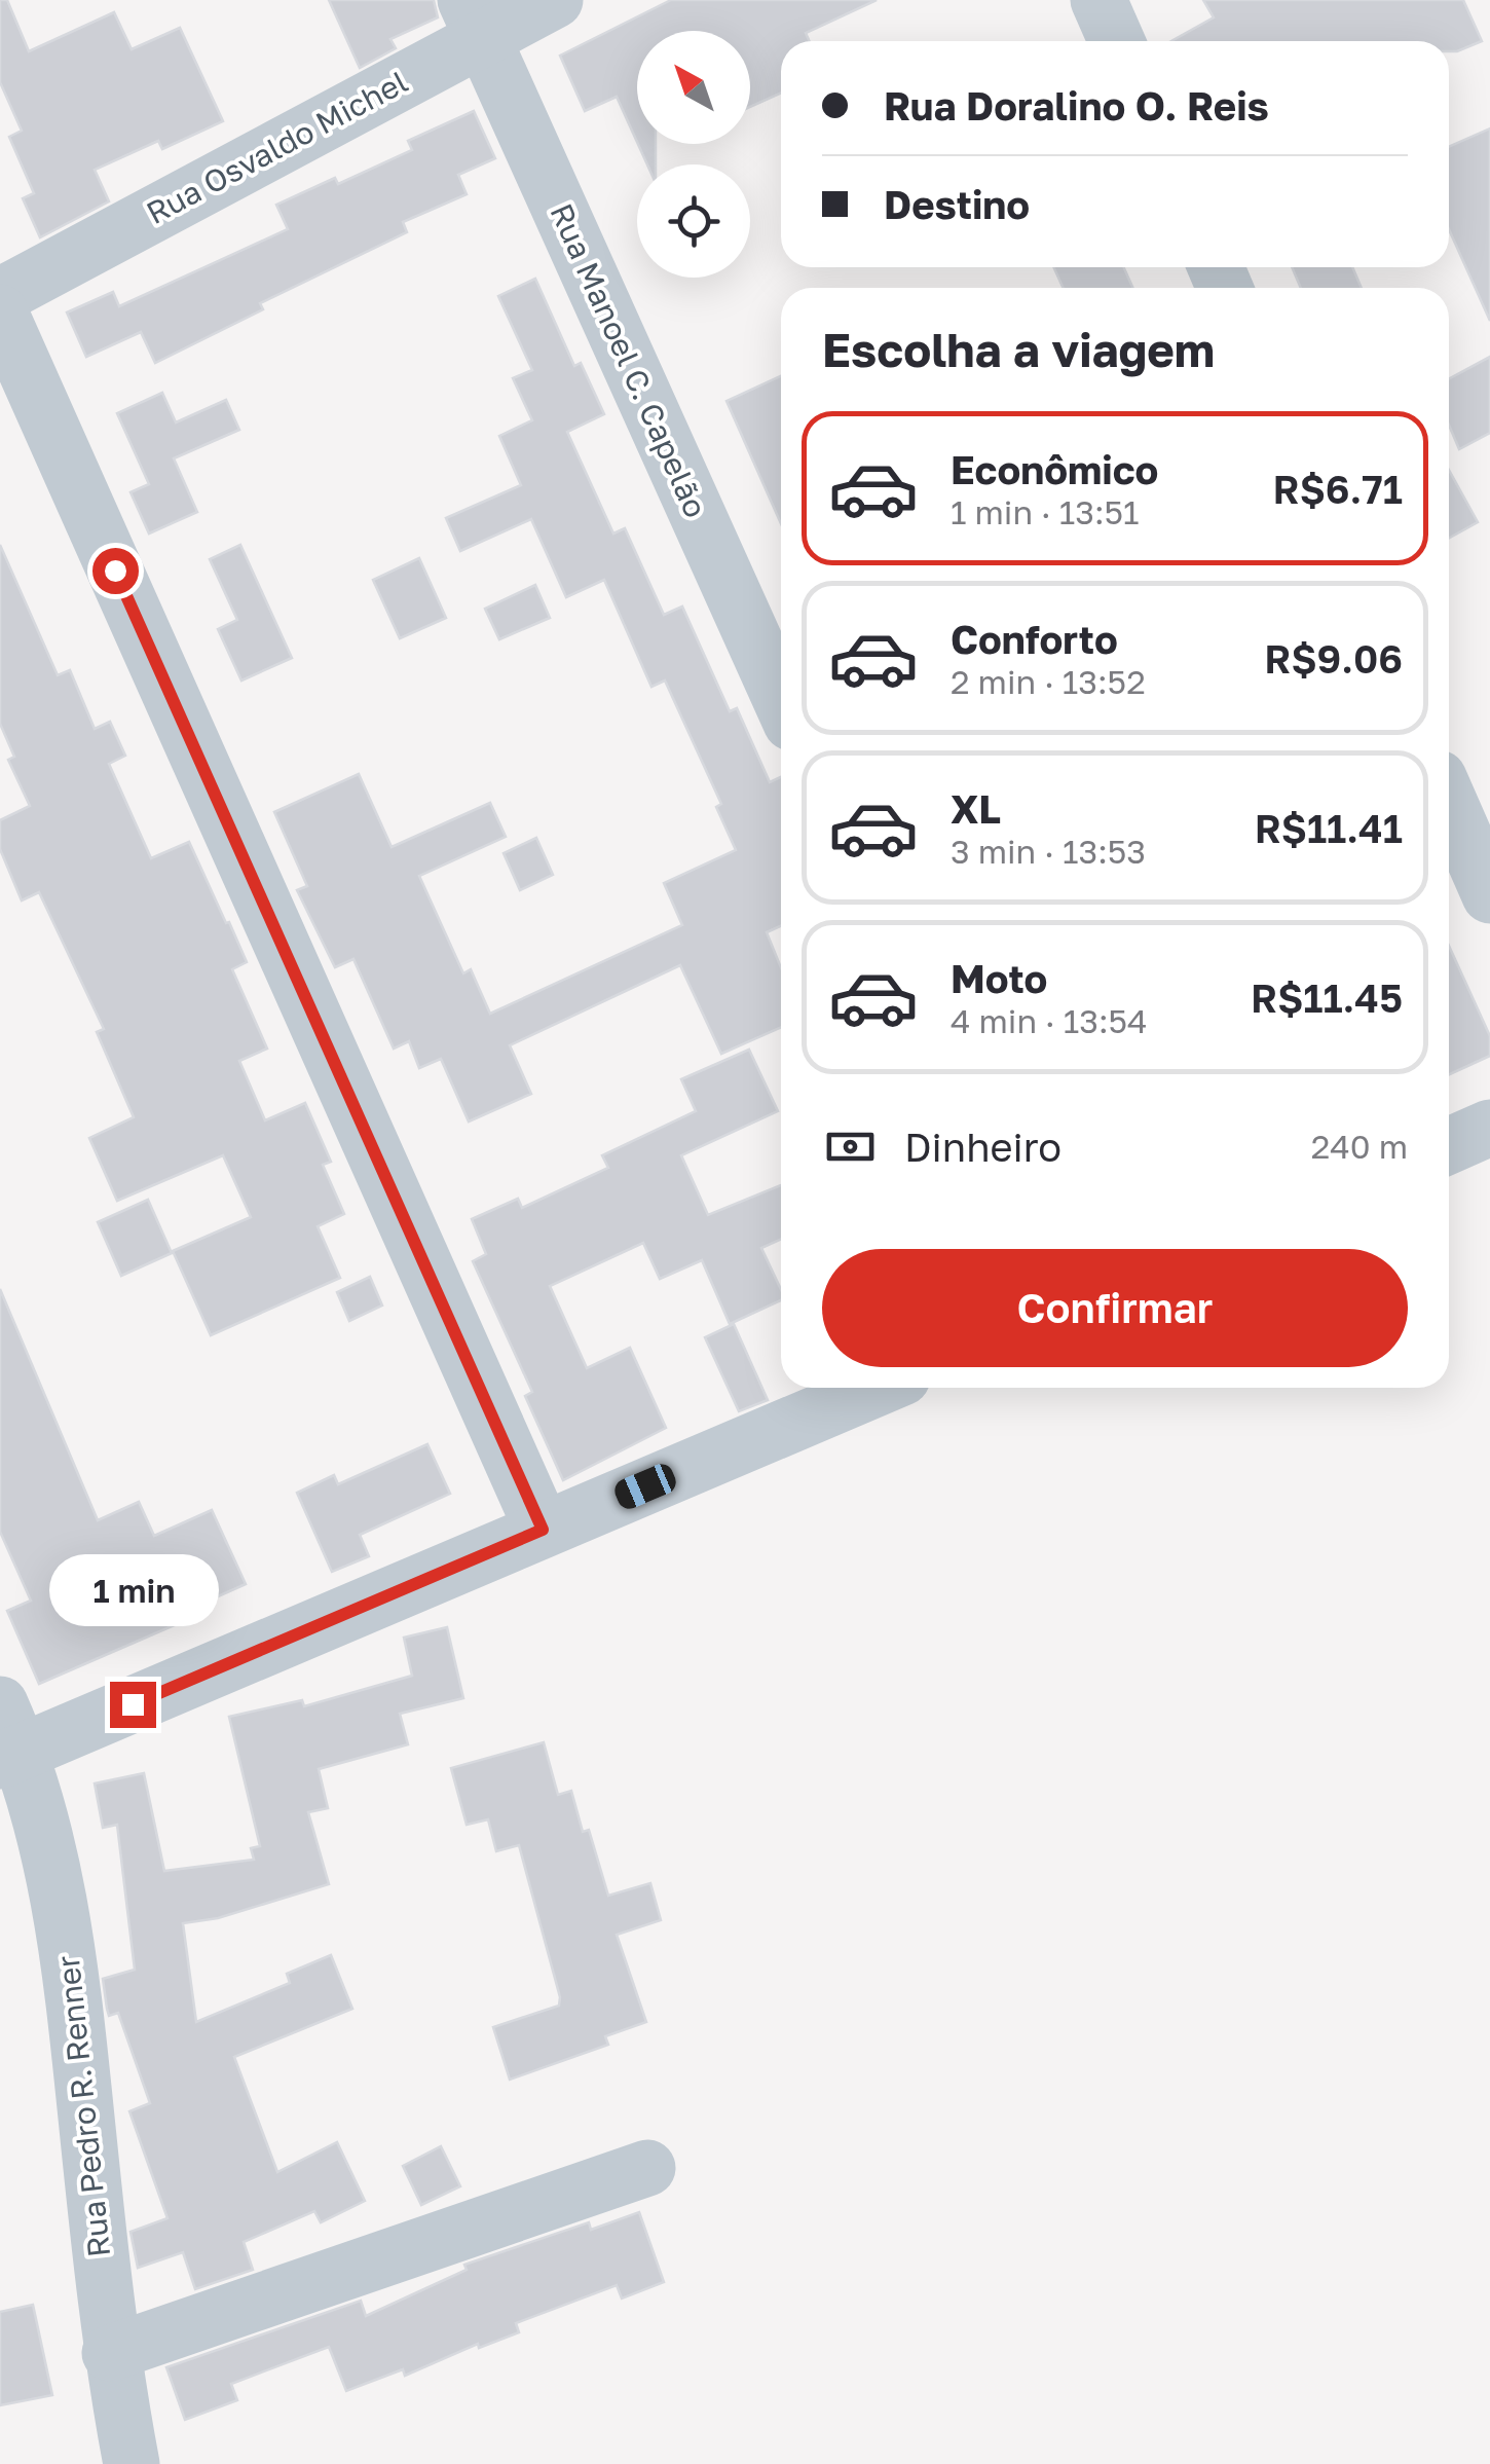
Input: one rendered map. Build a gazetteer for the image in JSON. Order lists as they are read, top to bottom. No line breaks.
{"streets":{"street":["Rua Osvaldo Michel","Rua Manoel C. Capelão","Rua Pedro R. Renner"]},"crossings":[["Rua Osvaldo Michel","Rua Manoel C. Capelão"]],"north":"top left","page":{"banner":["Rua Doralino O. Reis","Destino"],"heading":"Escolha a viagem","list":[{"name":"Econômico","note":"1 min · 13:51","value":"R$6.71"},{"name":"Conforto","note":"2 min · 13:52","value":"R$9.06"},{"name":"XL","note":"3 min · 13:53","value":"R$11.41"},{"name":"Moto","note":"4 min · 13:54","value":"R$11.45"}],"pay":["Dinheiro","240 m"],"buttons":"Confirmar","bubble":"1 min"}}
